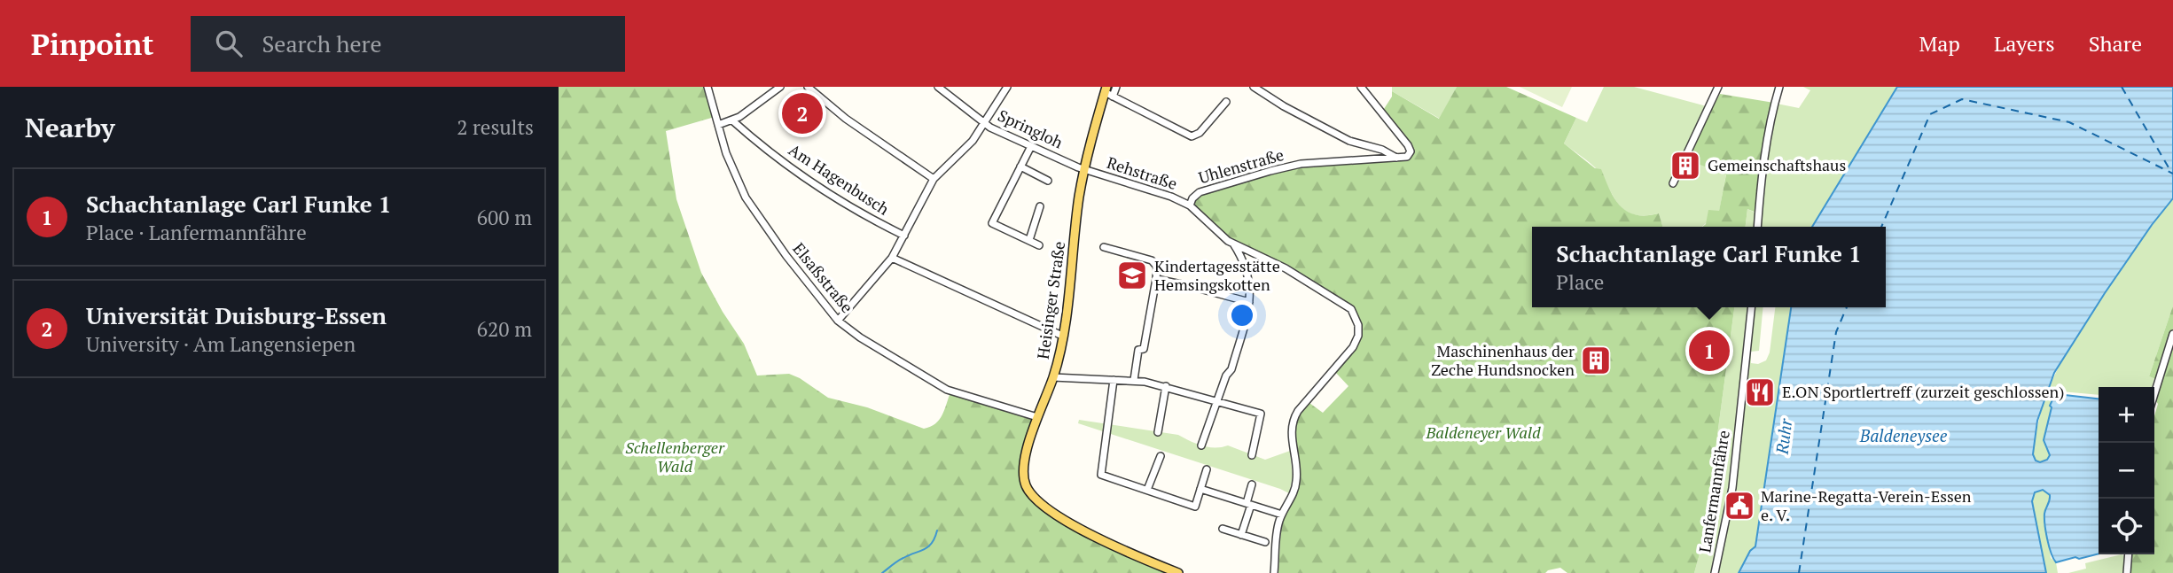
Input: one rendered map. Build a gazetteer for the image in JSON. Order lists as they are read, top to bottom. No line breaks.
{"streets":{"main road":["Heisinger Straße"],"street":["Springloh","Uhlenstraße","Rehstraße","Am Hagenbusch","Elsaßstraße","Lanfermannfähre"]},"crossings":[["Springloh","Rehstraße"],["Springloh","Heisinger Straße"],["Uhlenstraße","Rehstraße"],["Rehstraße","Heisinger Straße"],["Elsaßstraße","Heisinger Straße"]],"water":["Baldeneysee","Ruhr"],"parks":["Baldeneyer Wald","Schellenberger Wald"],"places":{"building":["Gemeinschaftshaus","Maschinenhaus der Zeche Hundsnocken"],"school or university":["Kindertagesstätte Hemsingskotten"],"restaurant":["E.ON Sportlertreff (zurzeit geschlossen)"],"public building":["Marine-Regatta-Verein-Essen e. V."]},"page":{"header":"Pinpoint","search":"Search here","nav":["Map","Layers","Share"],"heading":["Nearby","2 results"],"pins":["2","1"],"list":[{"mark":"1","name":"Schachtanlage Carl Funke 1","note":"Place · Lanfermannfähre","value":"600 m"},{"mark":"2","name":"Universität Duisburg-Essen","note":"University · Am Langensiepen","value":"620 m"}],"popup":["Schachtanlage Carl Funke 1","Place"],"map_buttons":["+","−"]}}
